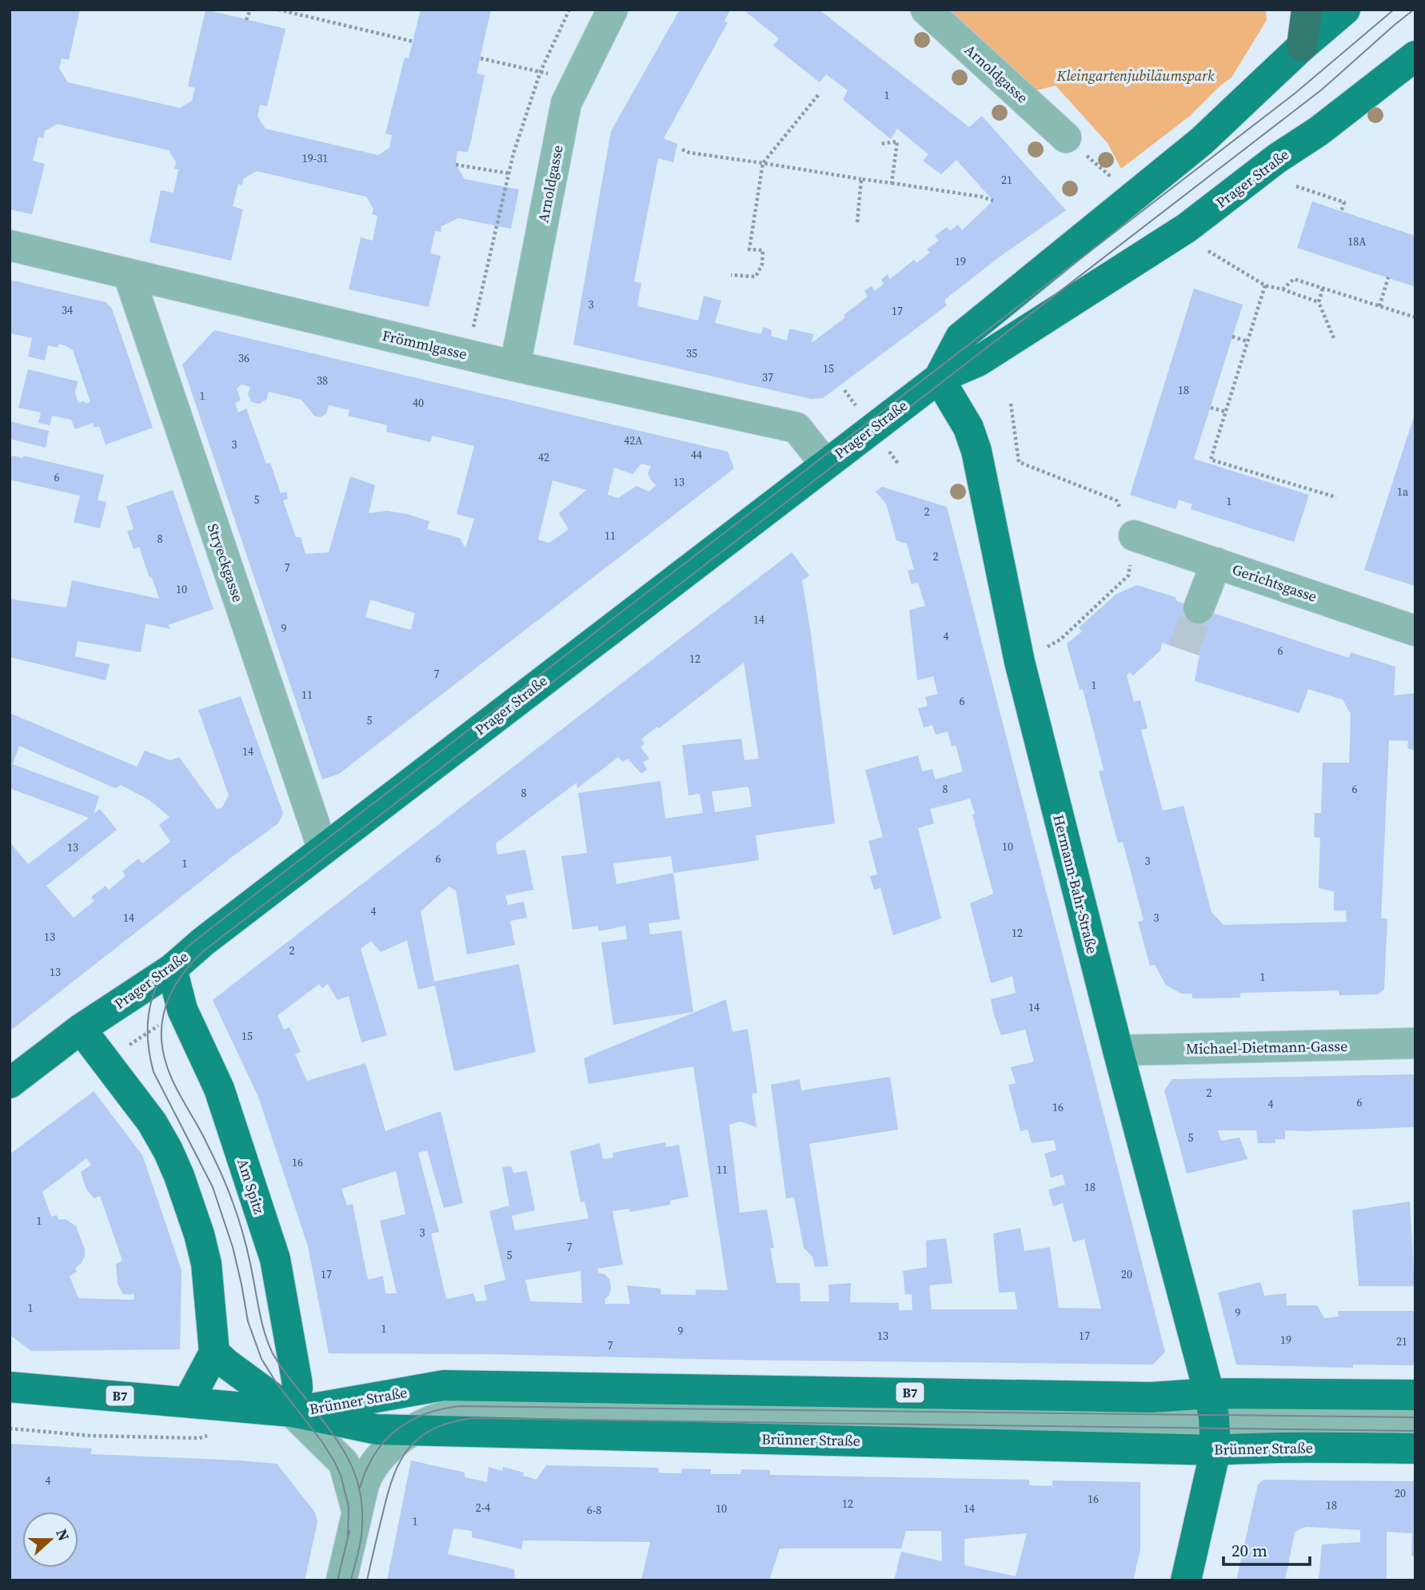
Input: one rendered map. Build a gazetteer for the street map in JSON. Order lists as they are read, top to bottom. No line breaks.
{"streets":{"main road":["Prager Straße","Hermann-Bahr-Straße","Am Spitz","B7","Brünner Straße"],"street":["Arnoldgasse","Frömmlgasse","Stryeckgasse","Gerichtsgasse","Michael-Dietmann-Gasse"]},"crossings":[["Arnoldgasse","Frömmlgasse"],["Prager Straße","Frömmlgasse"],["Prager Straße","Stryeckgasse"],["Prager Straße","Hermann-Bahr-Straße"],["Prager Straße","Am Spitz"],["Frömmlgasse","Stryeckgasse"],["Hermann-Bahr-Straße","Michael-Dietmann-Gasse"],["Hermann-Bahr-Straße","Brünner Straße"],["Am Spitz","B7"],["Am Spitz","Brünner Straße"],["B7","Brünner Straße"]],"parks":["Kleingartenjubiläumspark"],"house_numbers":["1","19-31","21","18A","19","3","34","17","35","36","15","37","38","18","1","40","42A","3","44","42","6","13","1a","5","1","2","11","8","2","7","10","14","9","4","6","12","7","1","11","6","5","14","8","6","8","10","13","6","3","1","4","14","3","12","13","2","13","1","14","15","2","6","4","16","5","16","11","18","1","3","7","5","17","20","1","9","1","9","13","17","19","21","7","4","20","16","12","18","2-4","10","14","6-8","1"],"scale_bar":"20 m","north":"right"}
